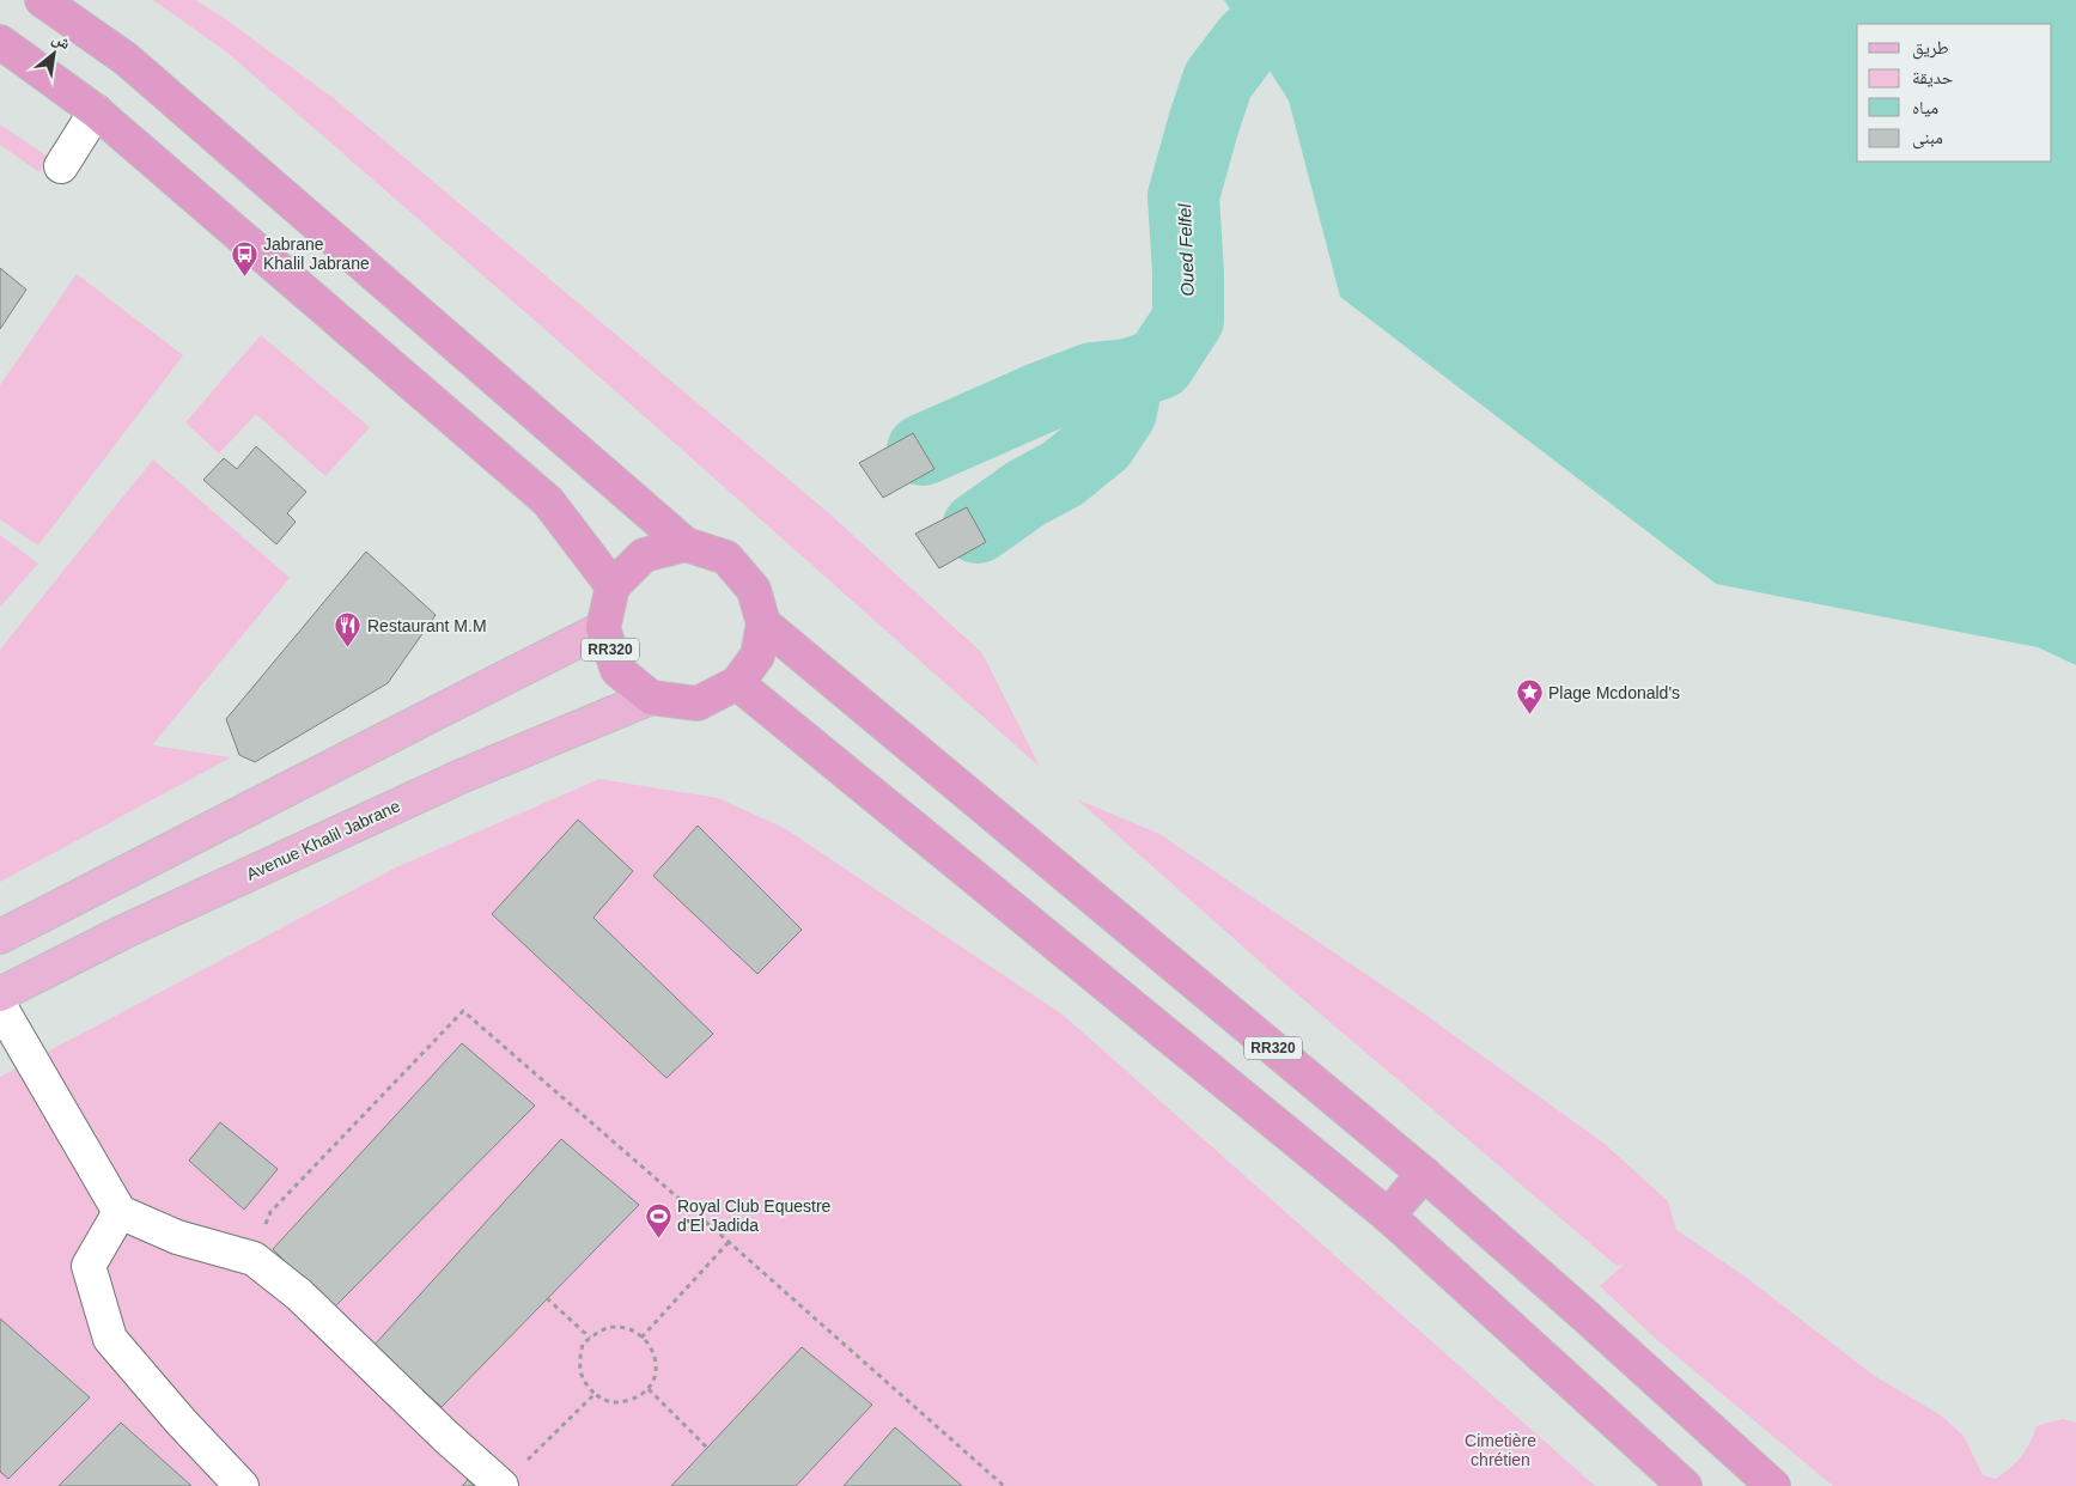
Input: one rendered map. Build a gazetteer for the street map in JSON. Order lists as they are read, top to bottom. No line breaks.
{"streets":{"highway":["RR320"],"main road":["Avenue Khalil Jabrane"]},"crossings":[["RR320","Avenue Khalil Jabrane"]],"water":["Oued Felfel"],"parks":["Cimetière chrétien"],"places":{"bus stop":["Jabrane Khalil Jabrane"],"restaurant":["Restaurant M.M"],"place":["Plage Mcdonald's"],"sports":["Royal Club Equestre d'El Jadida"]},"legend":["طريق","حديقة","مياه","مبنى"],"north":"top right"}
